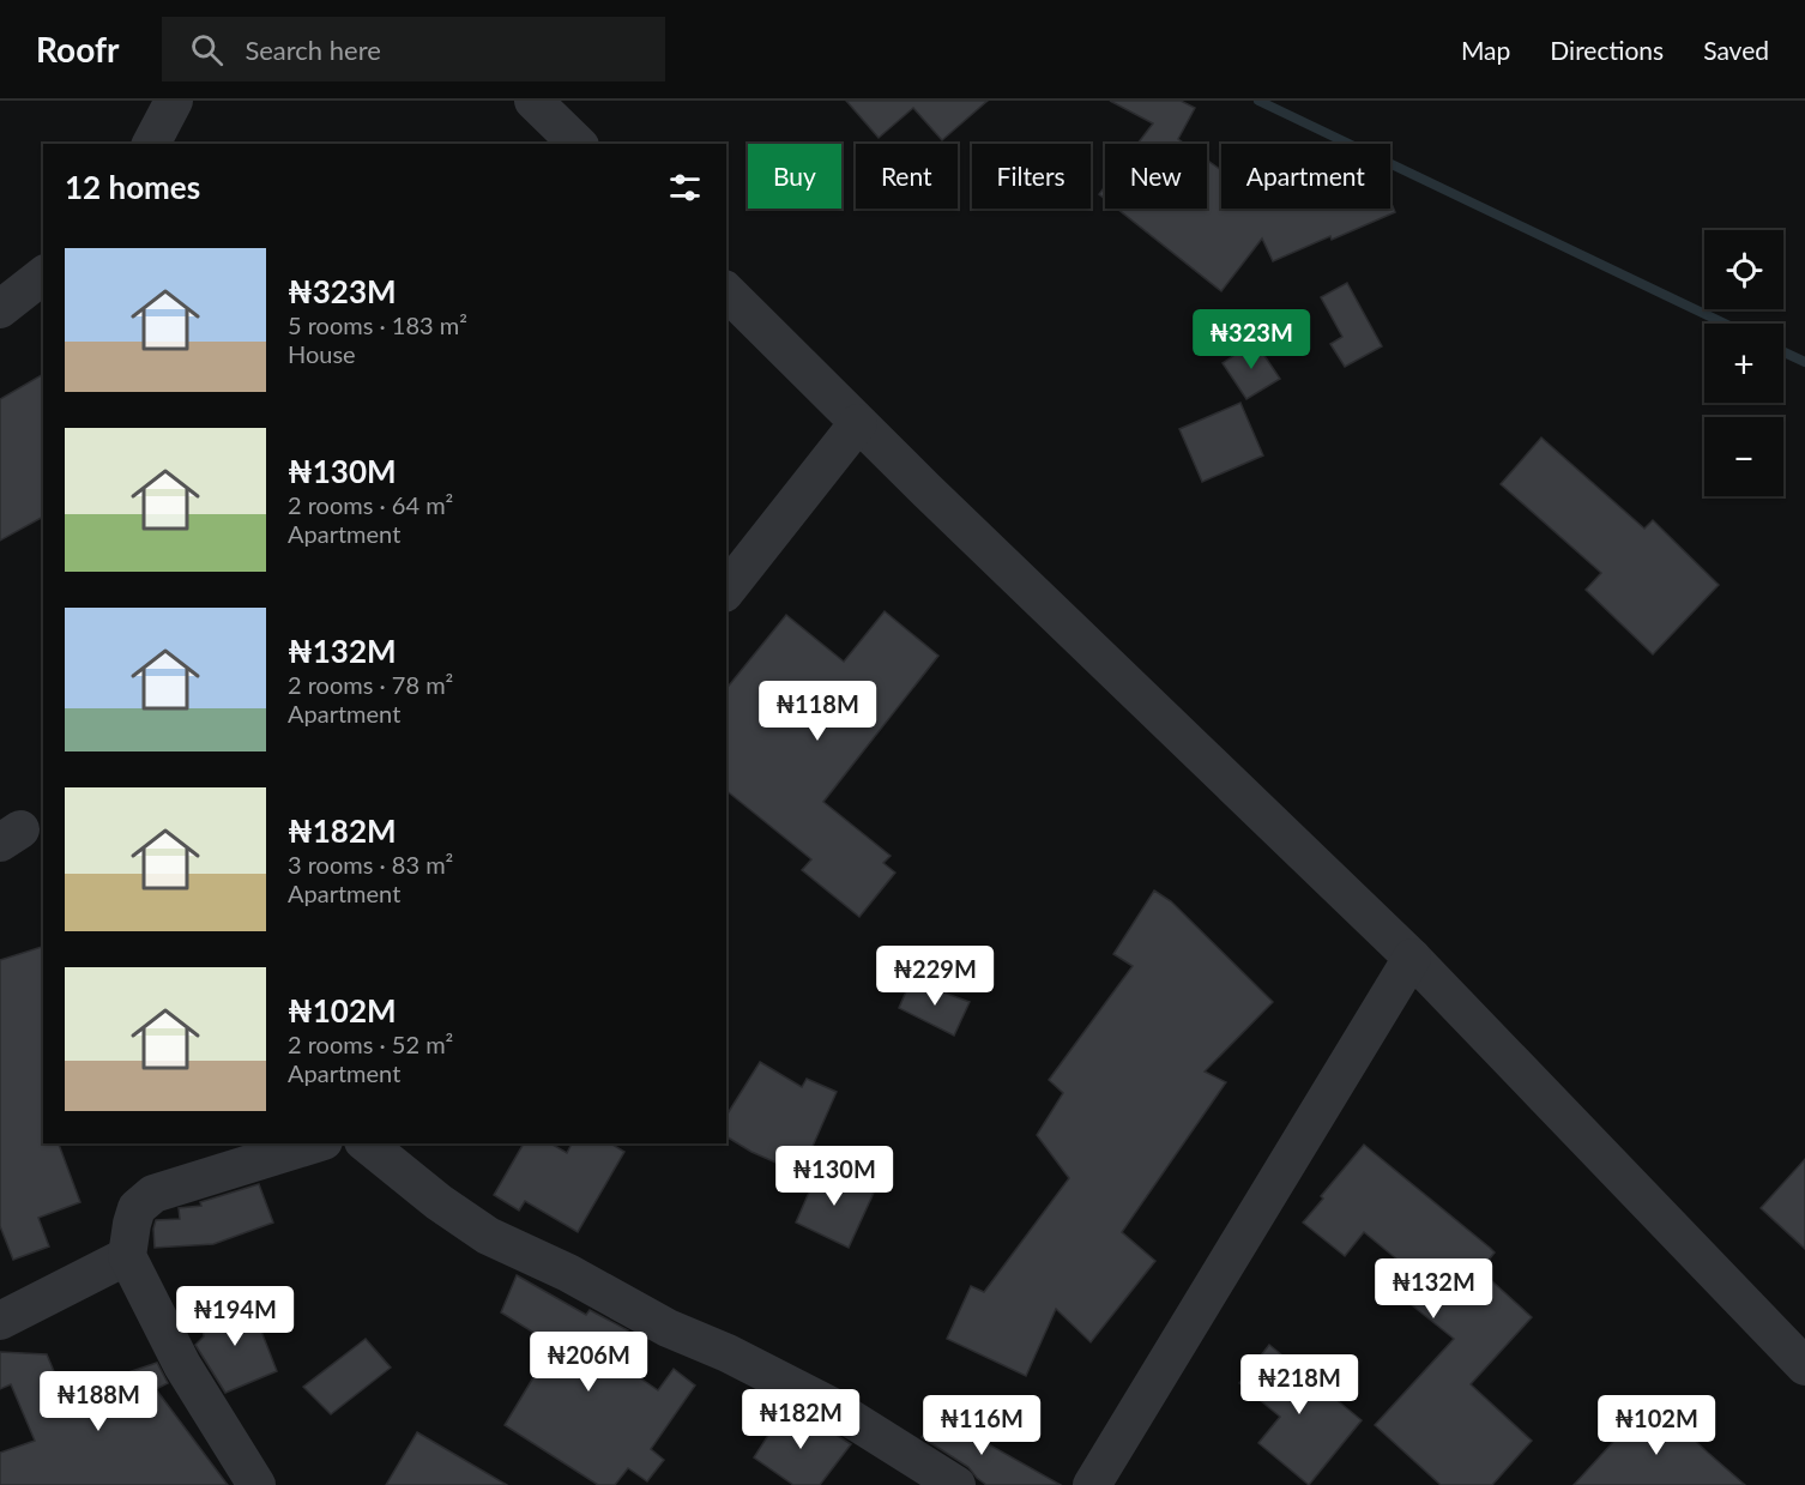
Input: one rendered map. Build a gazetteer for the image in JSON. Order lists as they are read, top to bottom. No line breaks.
{"page":{"header":"Roofr","search":"Search here","nav":["Map","Directions","Saved"],"chip":["Buy","Rent","Filters","New","Apartment"],"heading":"12 homes","map_buttons":["+","−"],"list":[{"name":"₦323M","note":"5 rooms · 183 m² · House"},{"name":"₦130M","note":"2 rooms · 64 m² · Apartment"},{"name":"₦132M","note":"2 rooms · 78 m² · Apartment"},{"name":"₦182M","note":"3 rooms · 83 m² · Apartment"},{"name":"₦102M","note":"2 rooms · 52 m² · Apartment"}],"price":["₦323M","₦118M","₦229M","₦130M","₦132M","₦194M","₦206M","₦218M","₦188M","₦182M","₦116M","₦102M"]}}
